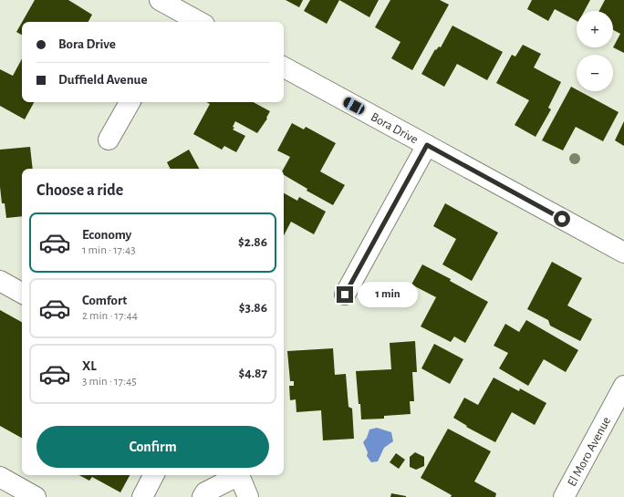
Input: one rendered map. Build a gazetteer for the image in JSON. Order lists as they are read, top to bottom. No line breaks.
{"streets":{"street":["Bora Drive","El Moro Avenue"]},"page":{"map_buttons":["+","−"],"banner":["Bora Drive","Duffield Avenue"],"heading":"Choose a ride","list":[{"name":"Economy","note":"1 min · 17:43","value":"$2.86"},{"name":"Comfort","note":"2 min · 17:44","value":"$3.86"},{"name":"XL","note":"3 min · 17:45","value":"$4.87"}],"bubble":"1 min","buttons":"Confirm"}}
